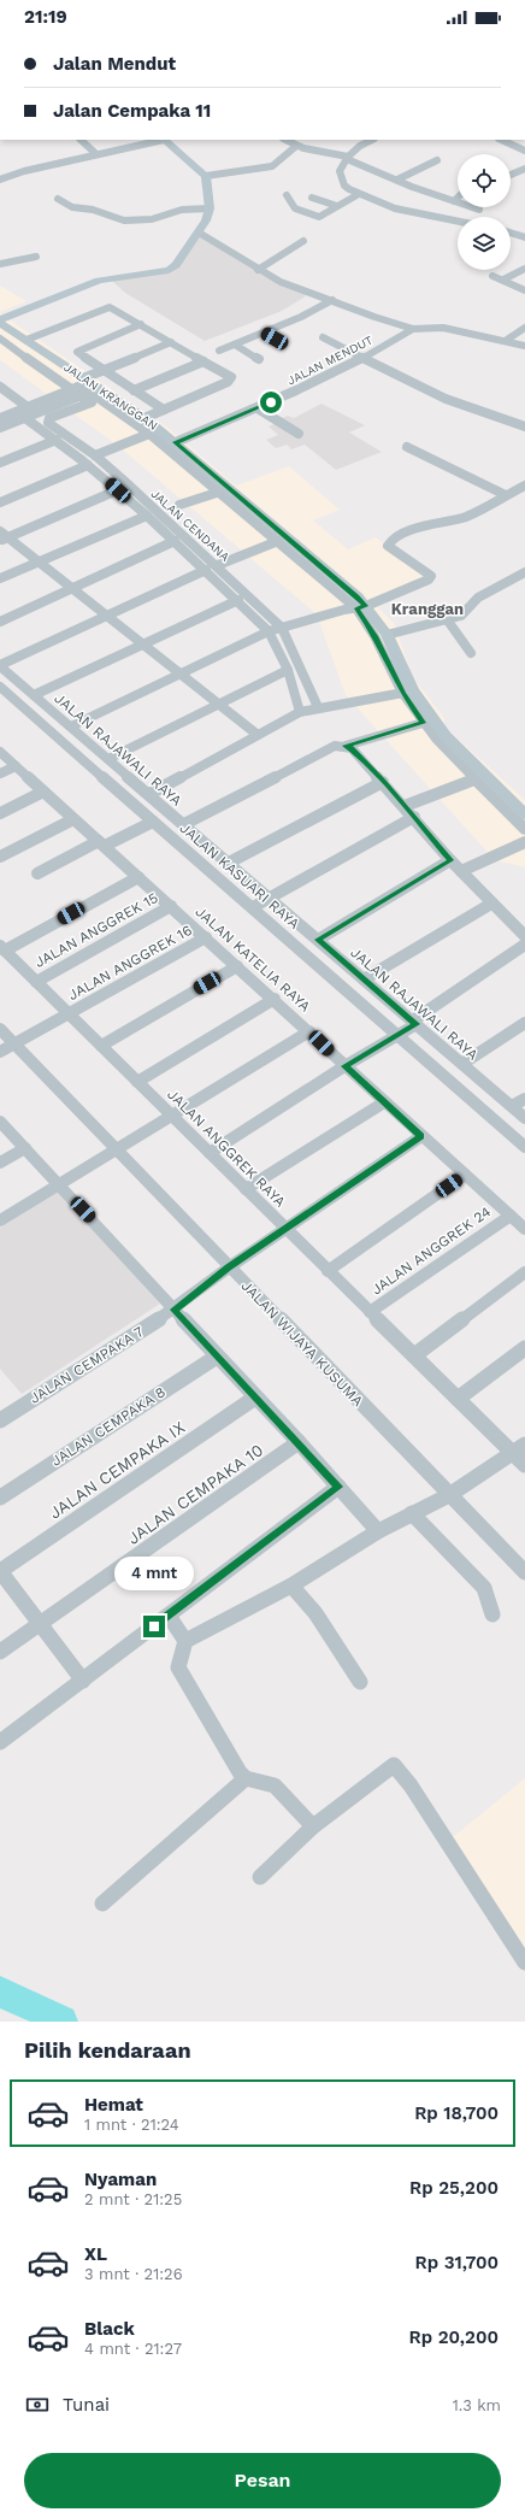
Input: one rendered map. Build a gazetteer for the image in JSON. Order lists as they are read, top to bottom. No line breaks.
{"streets":{"main road":["JALAN KRANGGAN"],"street":["JALAN MENDUT","JALAN CENDANA","JALAN RAJAWALI RAYA","JALAN KASUARI RAYA","JALAN ANGGREK 15","JALAN KATELIA RAYA","JALAN ANGGREK 16","JALAN ANGGREK RAYA","JALAN ANGGREK 24","JALAN WIJAYA KUSUMA","JALAN CEMPAKA 7","JALAN CEMPAKA 8","JALAN CEMPAKA IX","JALAN CEMPAKA 10"]},"crossings":[["JALAN MENDUT","JALAN KRANGGAN"],["JALAN KRANGGAN","JALAN CENDANA"],["JALAN ANGGREK 15","JALAN KATELIA RAYA"],["JALAN ANGGREK 15","JALAN ANGGREK RAYA"],["JALAN KATELIA RAYA","JALAN ANGGREK 16"],["JALAN KATELIA RAYA","JALAN ANGGREK 24"],["JALAN KATELIA RAYA","JALAN CEMPAKA 7"],["JALAN ANGGREK 16","JALAN ANGGREK RAYA"],["JALAN ANGGREK 16","JALAN WIJAYA KUSUMA"],["JALAN ANGGREK RAYA","JALAN ANGGREK 24"],["JALAN ANGGREK RAYA","JALAN CEMPAKA 7"],["JALAN WIJAYA KUSUMA","JALAN CEMPAKA 7"]],"districts":["Kranggan"],"page":{"status":"21:19","banner":["Jalan Mendut","Jalan Cempaka 11"],"bubble":"4 mnt","heading":"Pilih kendaraan","list":[{"name":"Hemat","note":"1 mnt · 21:24","value":"Rp 18,700"},{"name":"Nyaman","note":"2 mnt · 21:25","value":"Rp 25,200"},{"name":"XL","note":"3 mnt · 21:26","value":"Rp 31,700"},{"name":"Black","note":"4 mnt · 21:27","value":"Rp 20,200"}],"pay":["Tunai","1.3 km"],"buttons":"Pesan"}}
